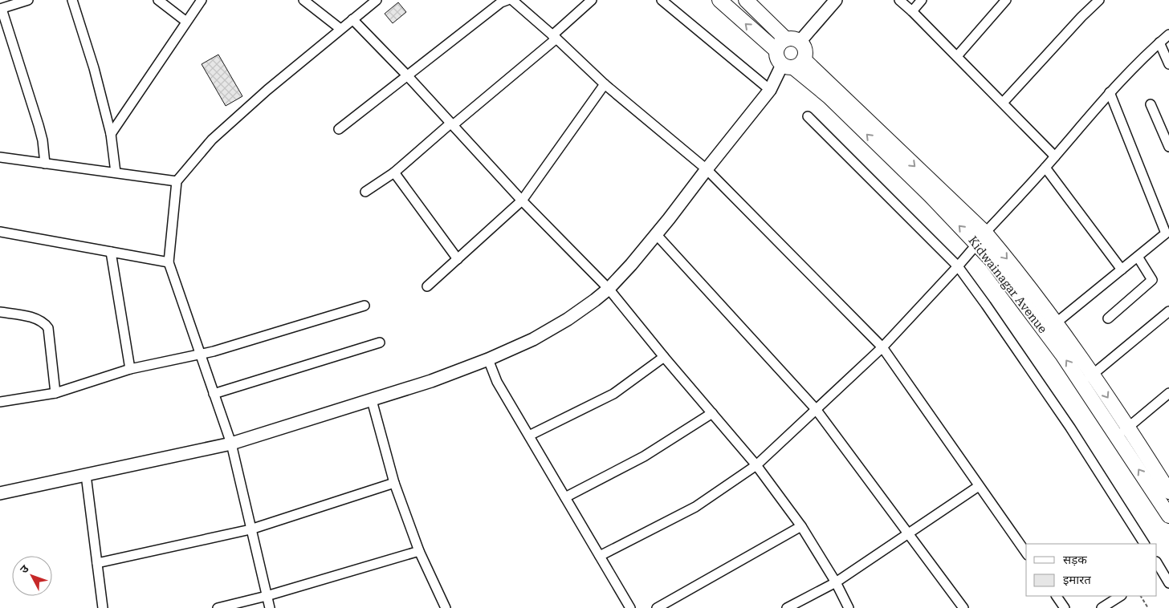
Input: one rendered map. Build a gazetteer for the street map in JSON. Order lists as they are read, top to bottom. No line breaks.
{"streets":{"main road":["Kidwainagar Avenue"]},"legend":["सड़क","इमारत"],"north":"top left"}
